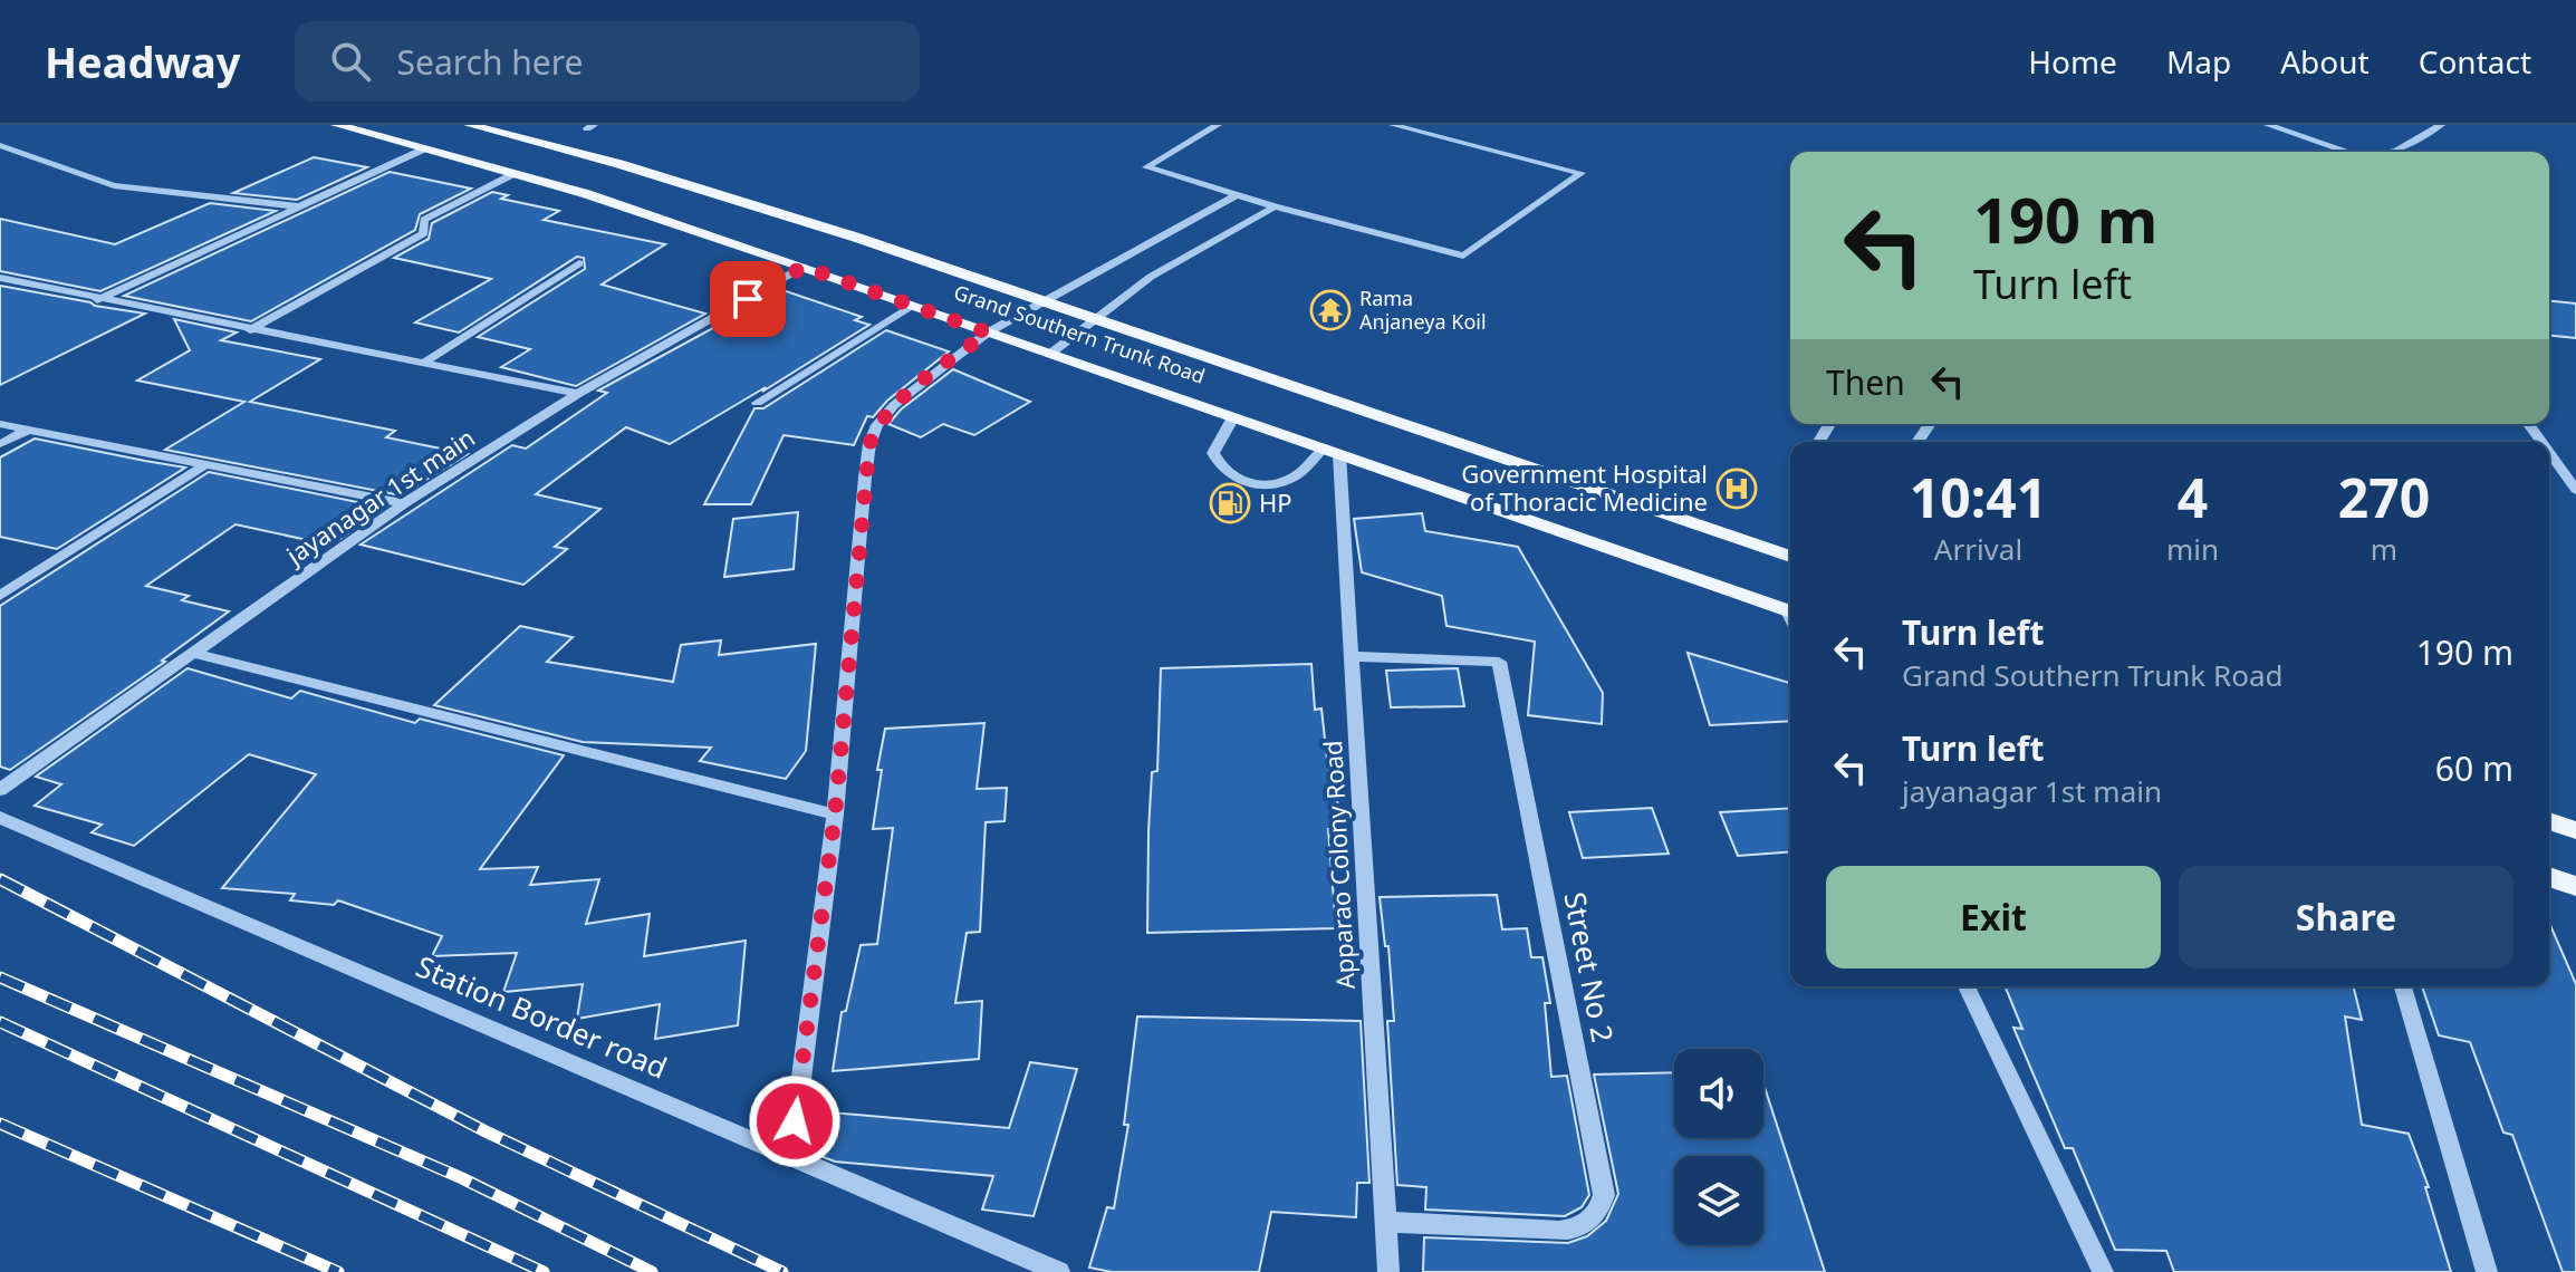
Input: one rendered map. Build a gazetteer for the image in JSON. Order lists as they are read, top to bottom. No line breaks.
{"streets":{"main road":["Grand Southern Trunk Road"],"street":["jayanagar 1st main","Apparao Colony Road","Street No 2","Station Border road"]},"crossings":[["Grand Southern Trunk Road","jayanagar 1st main"],["Grand Southern Trunk Road","Apparao Colony Road"],["Apparao Colony Road","Street No 2"]],"places":{"temple":["Rama Anjaneya Koil"],"hospital":["Government Hospital of Thoracic Medicine"],"fuel station":["HP"]},"page":{"header":"Headway","search":"Search here","nav":["Home","Map","About","Contact"],"turn":["190 m","Turn left"],"then":"Then","eta":["10:41","Arrival","4","min","270","m"],"list":[{"name":"Turn left","note":"Grand Southern Trunk Road","value":"190 m"},{"name":"Turn left","note":"jayanagar 1st main","value":"60 m"}],"buttons":["Exit","Share"]}}
